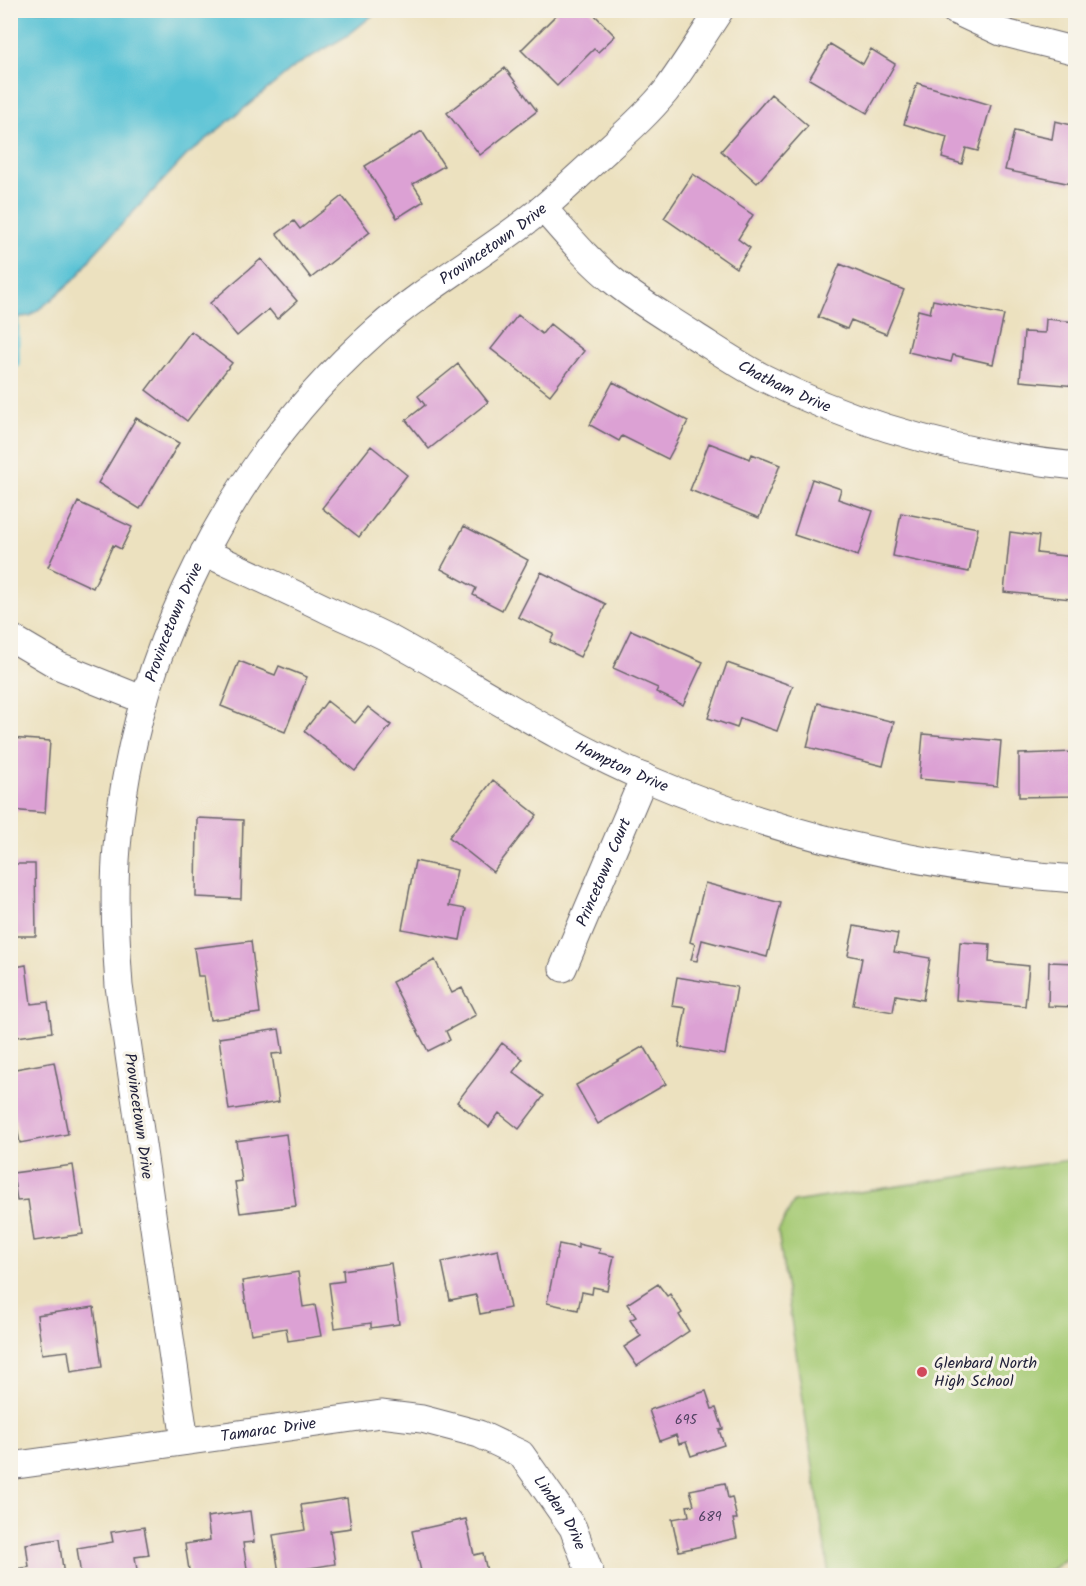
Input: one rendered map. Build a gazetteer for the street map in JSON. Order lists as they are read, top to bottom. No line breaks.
{"streets":{"street":["Provincetown Drive","Chatham Drive","Hampton Drive","Princetown Court","Tamarac Drive","Linden Drive"]},"crossings":[["Provincetown Drive","Chatham Drive"],["Provincetown Drive","Hampton Drive"],["Provincetown Drive","Tamarac Drive"],["Hampton Drive","Princetown Court"],["Tamarac Drive","Linden Drive"]],"places":["Glenbard North High School"],"house_numbers":["695","689"]}
